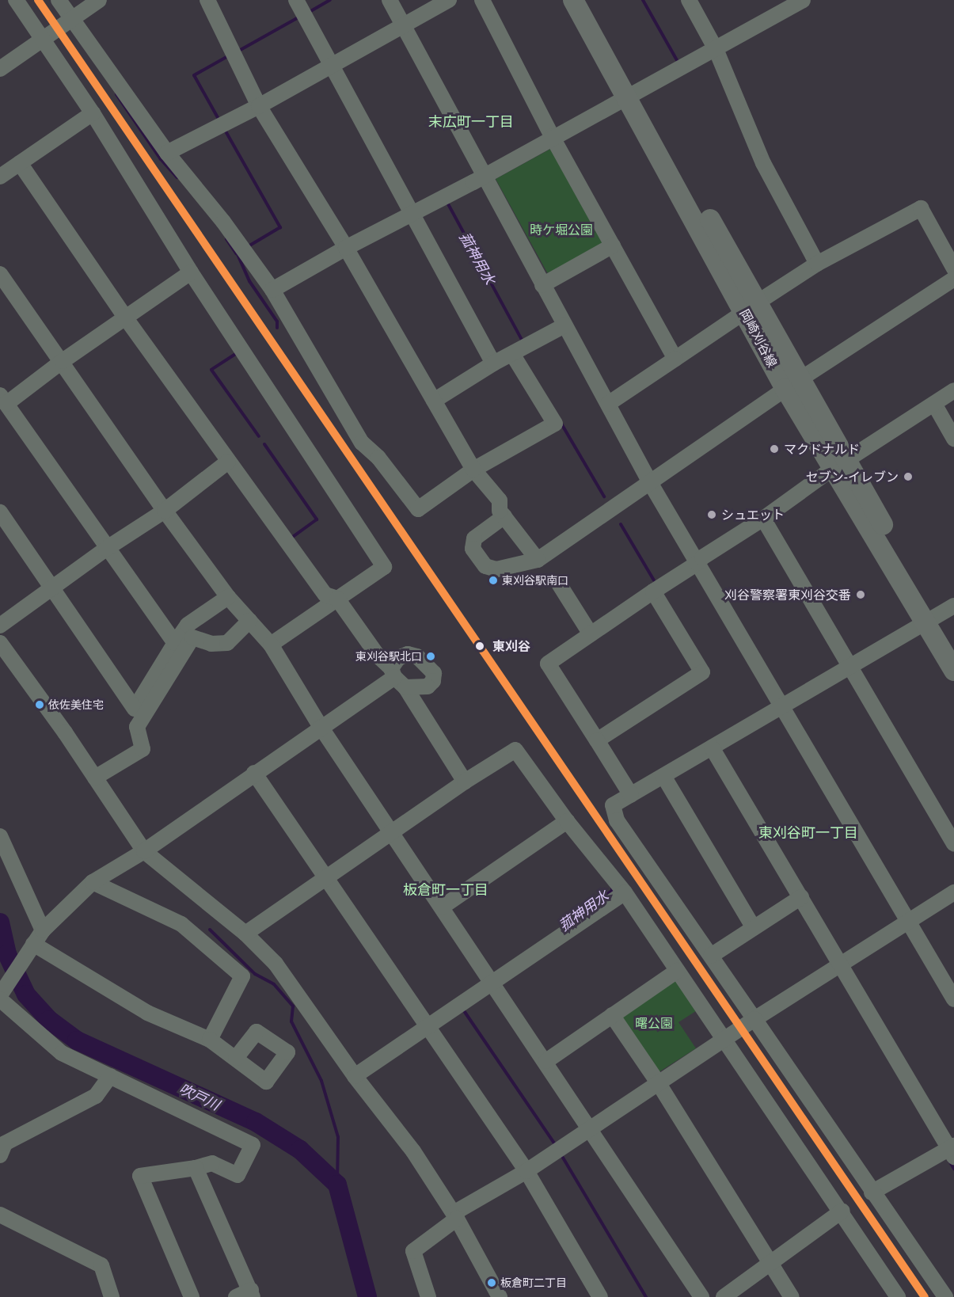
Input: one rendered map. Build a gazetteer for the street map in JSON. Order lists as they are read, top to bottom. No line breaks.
{"streets":{"main road":["岡崎刈谷線"]},"districts":["末広町一丁目","東刈谷町一丁目","板倉町一丁目"],"water":["菰神用水","吹戸川"],"parks":["時ケ堀公園","曙公園"],"places":["マクドナルド","セブン-イレブン","シュエット","東刈谷駅南口","刈谷警察署東刈谷交番","東刈谷","東刈谷駅北口","依佐美住宅","板倉町二丁目"]}
